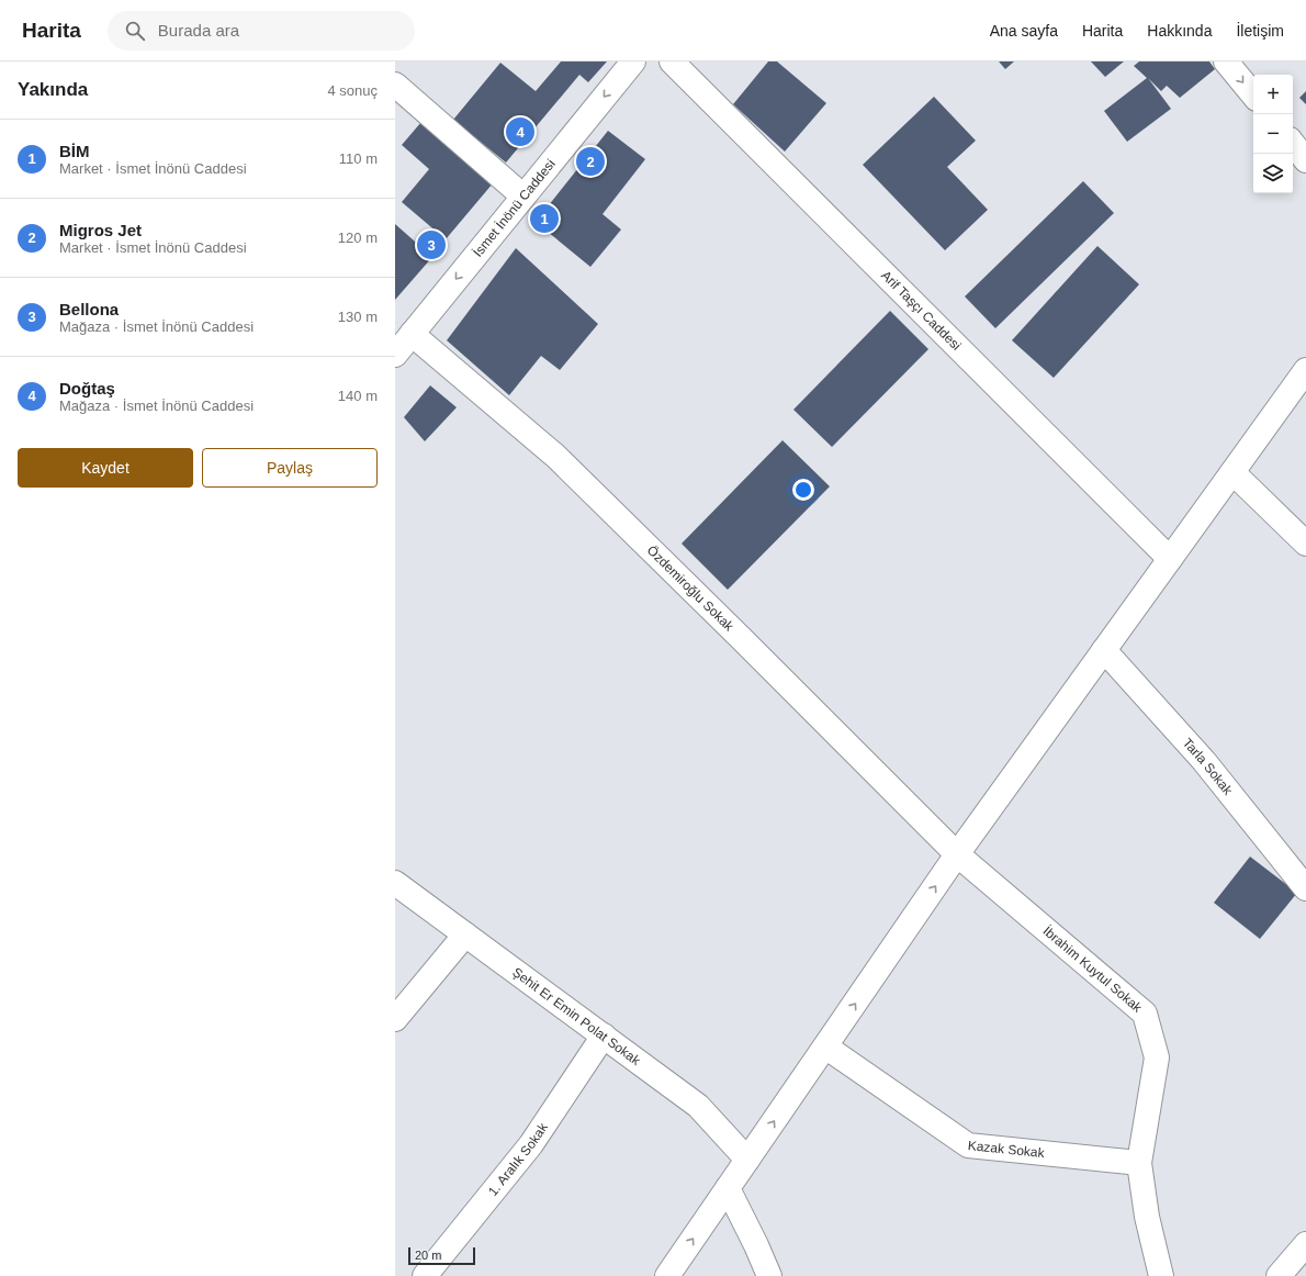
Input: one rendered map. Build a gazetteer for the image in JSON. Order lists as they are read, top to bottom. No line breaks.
{"streets":{"street":["İsmet İnönü Caddesi","Arif Taşçı Caddesi","Özdemiroğlu Sokak","Tarla Sokak","İbrahim Kuytul Sokak","Şehit Er Emin Polat Sokak","Kazak Sokak","1. Aralık Sokak"]},"crossings":[["İsmet İnönü Caddesi","Özdemiroğlu Sokak"],["Özdemiroğlu Sokak","İbrahim Kuytul Sokak"],["İbrahim Kuytul Sokak","Kazak Sokak"],["Şehit Er Emin Polat Sokak","1. Aralık Sokak"]],"one_way":["İsmet İnönü Caddesi"],"scale_bar":"20 m","page":{"header":"Harita","search":"Burada ara","nav":["Ana sayfa","Harita","Hakkında","İletişim"],"heading":["Yakında","4 sonuç"],"map_buttons":["+","−"],"pins":["4","2","1","3"],"list":[{"mark":"1","name":"BİM","note":"Market · İsmet İnönü Caddesi","value":"110 m"},{"mark":"2","name":"Migros Jet","note":"Market · İsmet İnönü Caddesi","value":"120 m"},{"mark":"3","name":"Bellona","note":"Mağaza · İsmet İnönü Caddesi","value":"130 m"},{"mark":"4","name":"Doğtaş","note":"Mağaza · İsmet İnönü Caddesi","value":"140 m"}],"buttons":["Kaydet","Paylaş"],"scale":"20 m"}}
